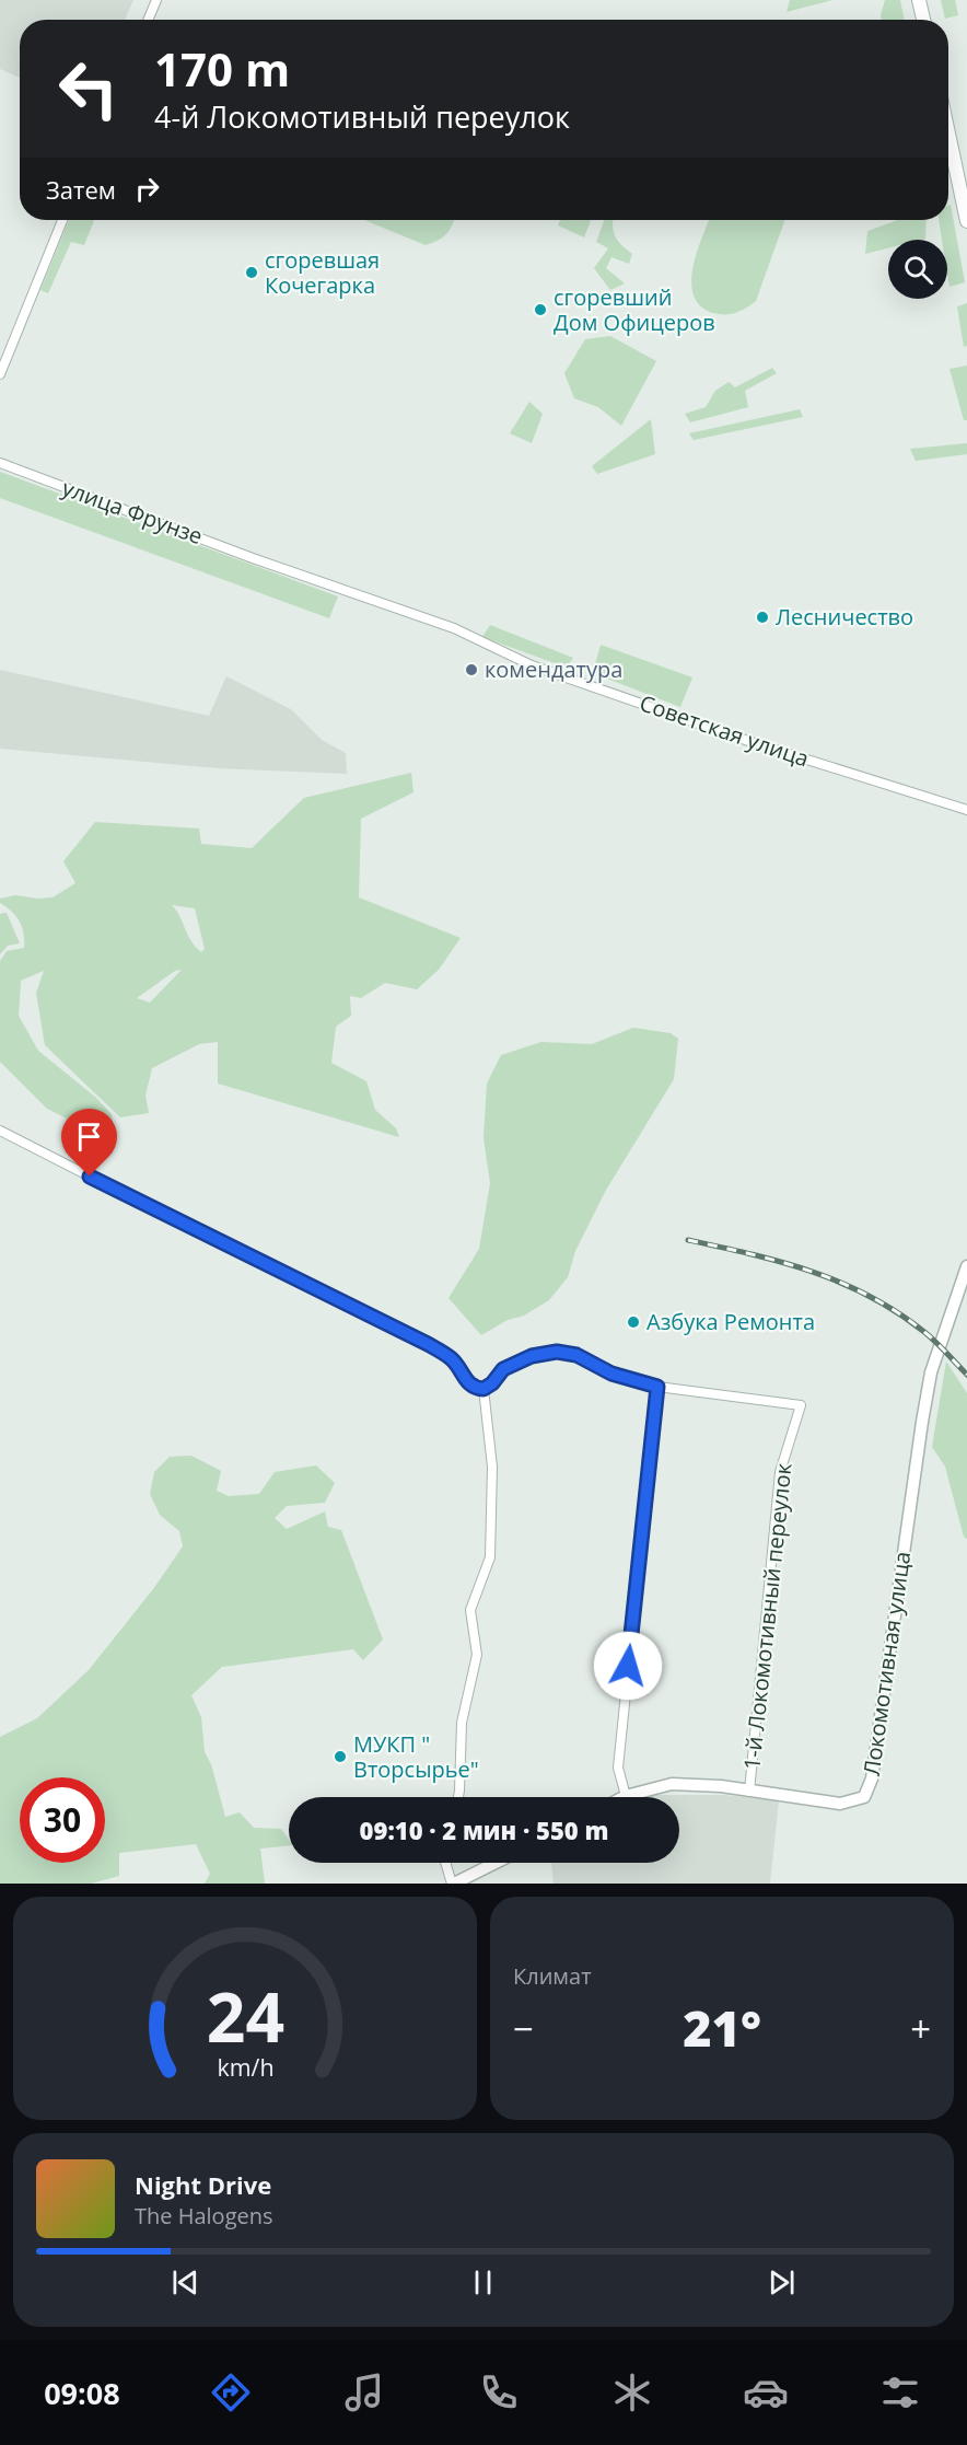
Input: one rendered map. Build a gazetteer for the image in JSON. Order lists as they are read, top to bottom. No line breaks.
{"streets":{"street":["улица Фрунзе","Советская улица","1-й Локомотивный переулок","Локомотивная улица"]},"crossings":[["улица Фрунзе","Советская улица"],["1-й Локомотивный переулок","Локомотивная улица"]],"places":["сгоревшая Кочегарка","сгоревший Дом Офицеров","Лесничество","комендатура","Азбука Ремонта","МУКП \" Вторсырье\""],"page":{"turn":["170 m","4-й Локомотивный переулок"],"then":"Затем","limit":"30","trip":"09:10 · 2 мин · 550 m","tile":"Климат","heat":["−","21°","+"],"song":["Night Drive","The Halogens"],"tabs":"09:08","gauge":["24","km/h"]}}
